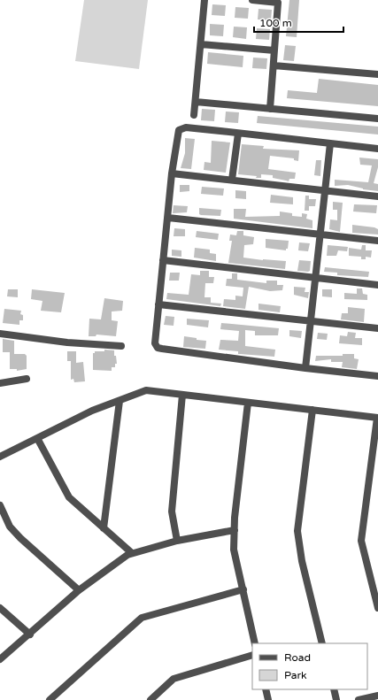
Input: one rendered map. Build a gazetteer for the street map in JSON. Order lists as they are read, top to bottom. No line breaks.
{"legend":["Road","Park"],"scale_bar":"100 m"}
